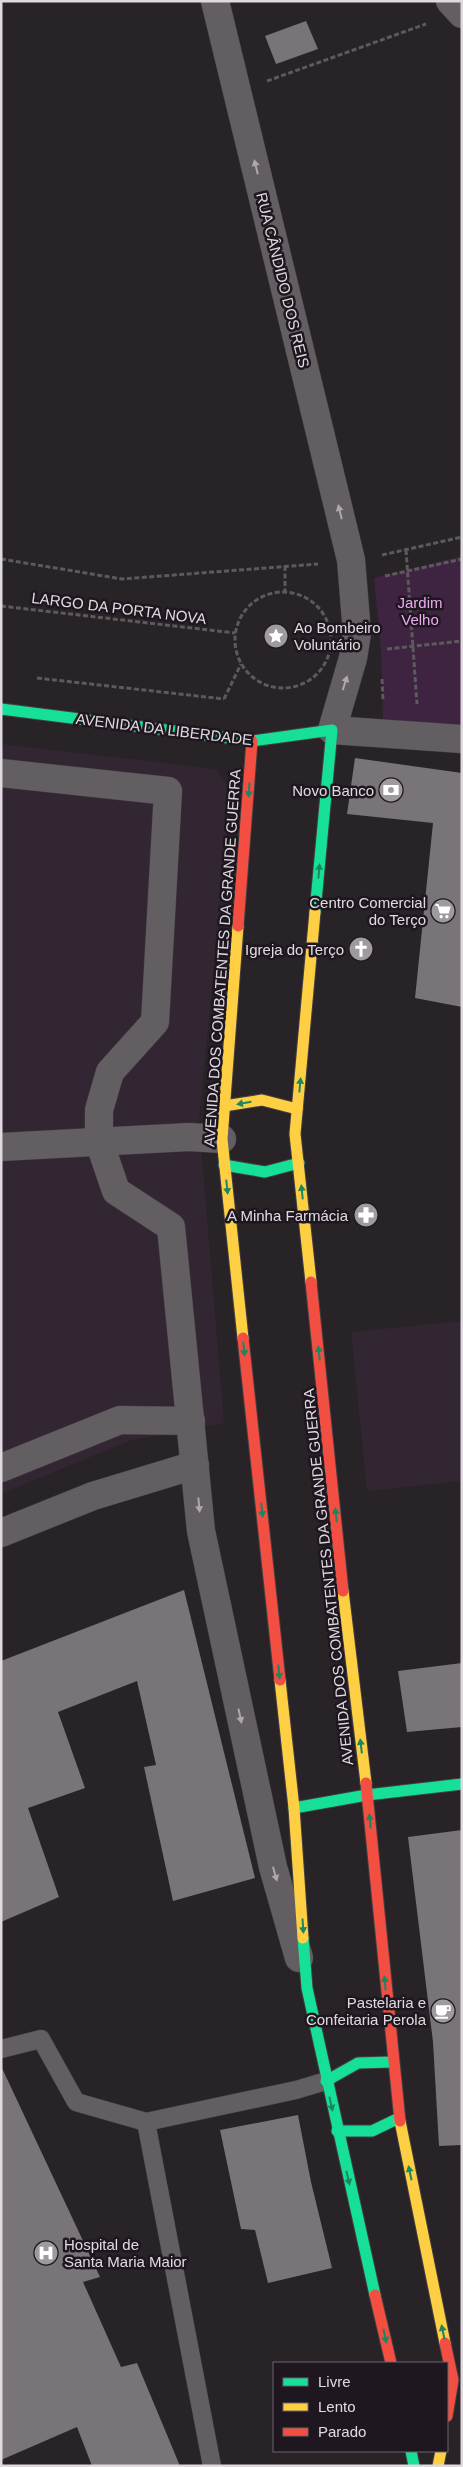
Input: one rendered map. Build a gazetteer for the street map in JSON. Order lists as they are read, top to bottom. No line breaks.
{"streets":{"main road":["AVENIDA DA LIBERDADE","AVENIDA DOS COMBATENTES DA GRANDE GUERRA"],"street":["RUA CÂNDIDO DOS REIS"],"path":["LARGO DA PORTA NOVA"]},"crossings":[["AVENIDA DA LIBERDADE","AVENIDA DOS COMBATENTES DA GRANDE GUERRA"]],"one_way":["RUA CÂNDIDO DOS REIS"],"parks":["Jardim Velho"],"places":{"place":["Ao Bombeiro Voluntário"],"bank":["Novo Banco"],"supermarket":["Centro Comercial do Terço"],"church":["Igreja do Terço"],"pharmacy":["A Minha Farmácia"],"cafe":["Pastelaria e Confeitaria Perola"],"hospital":["Hospital de Santa Maria Maior"]},"legend":["Livre","Lento","Parado"]}
